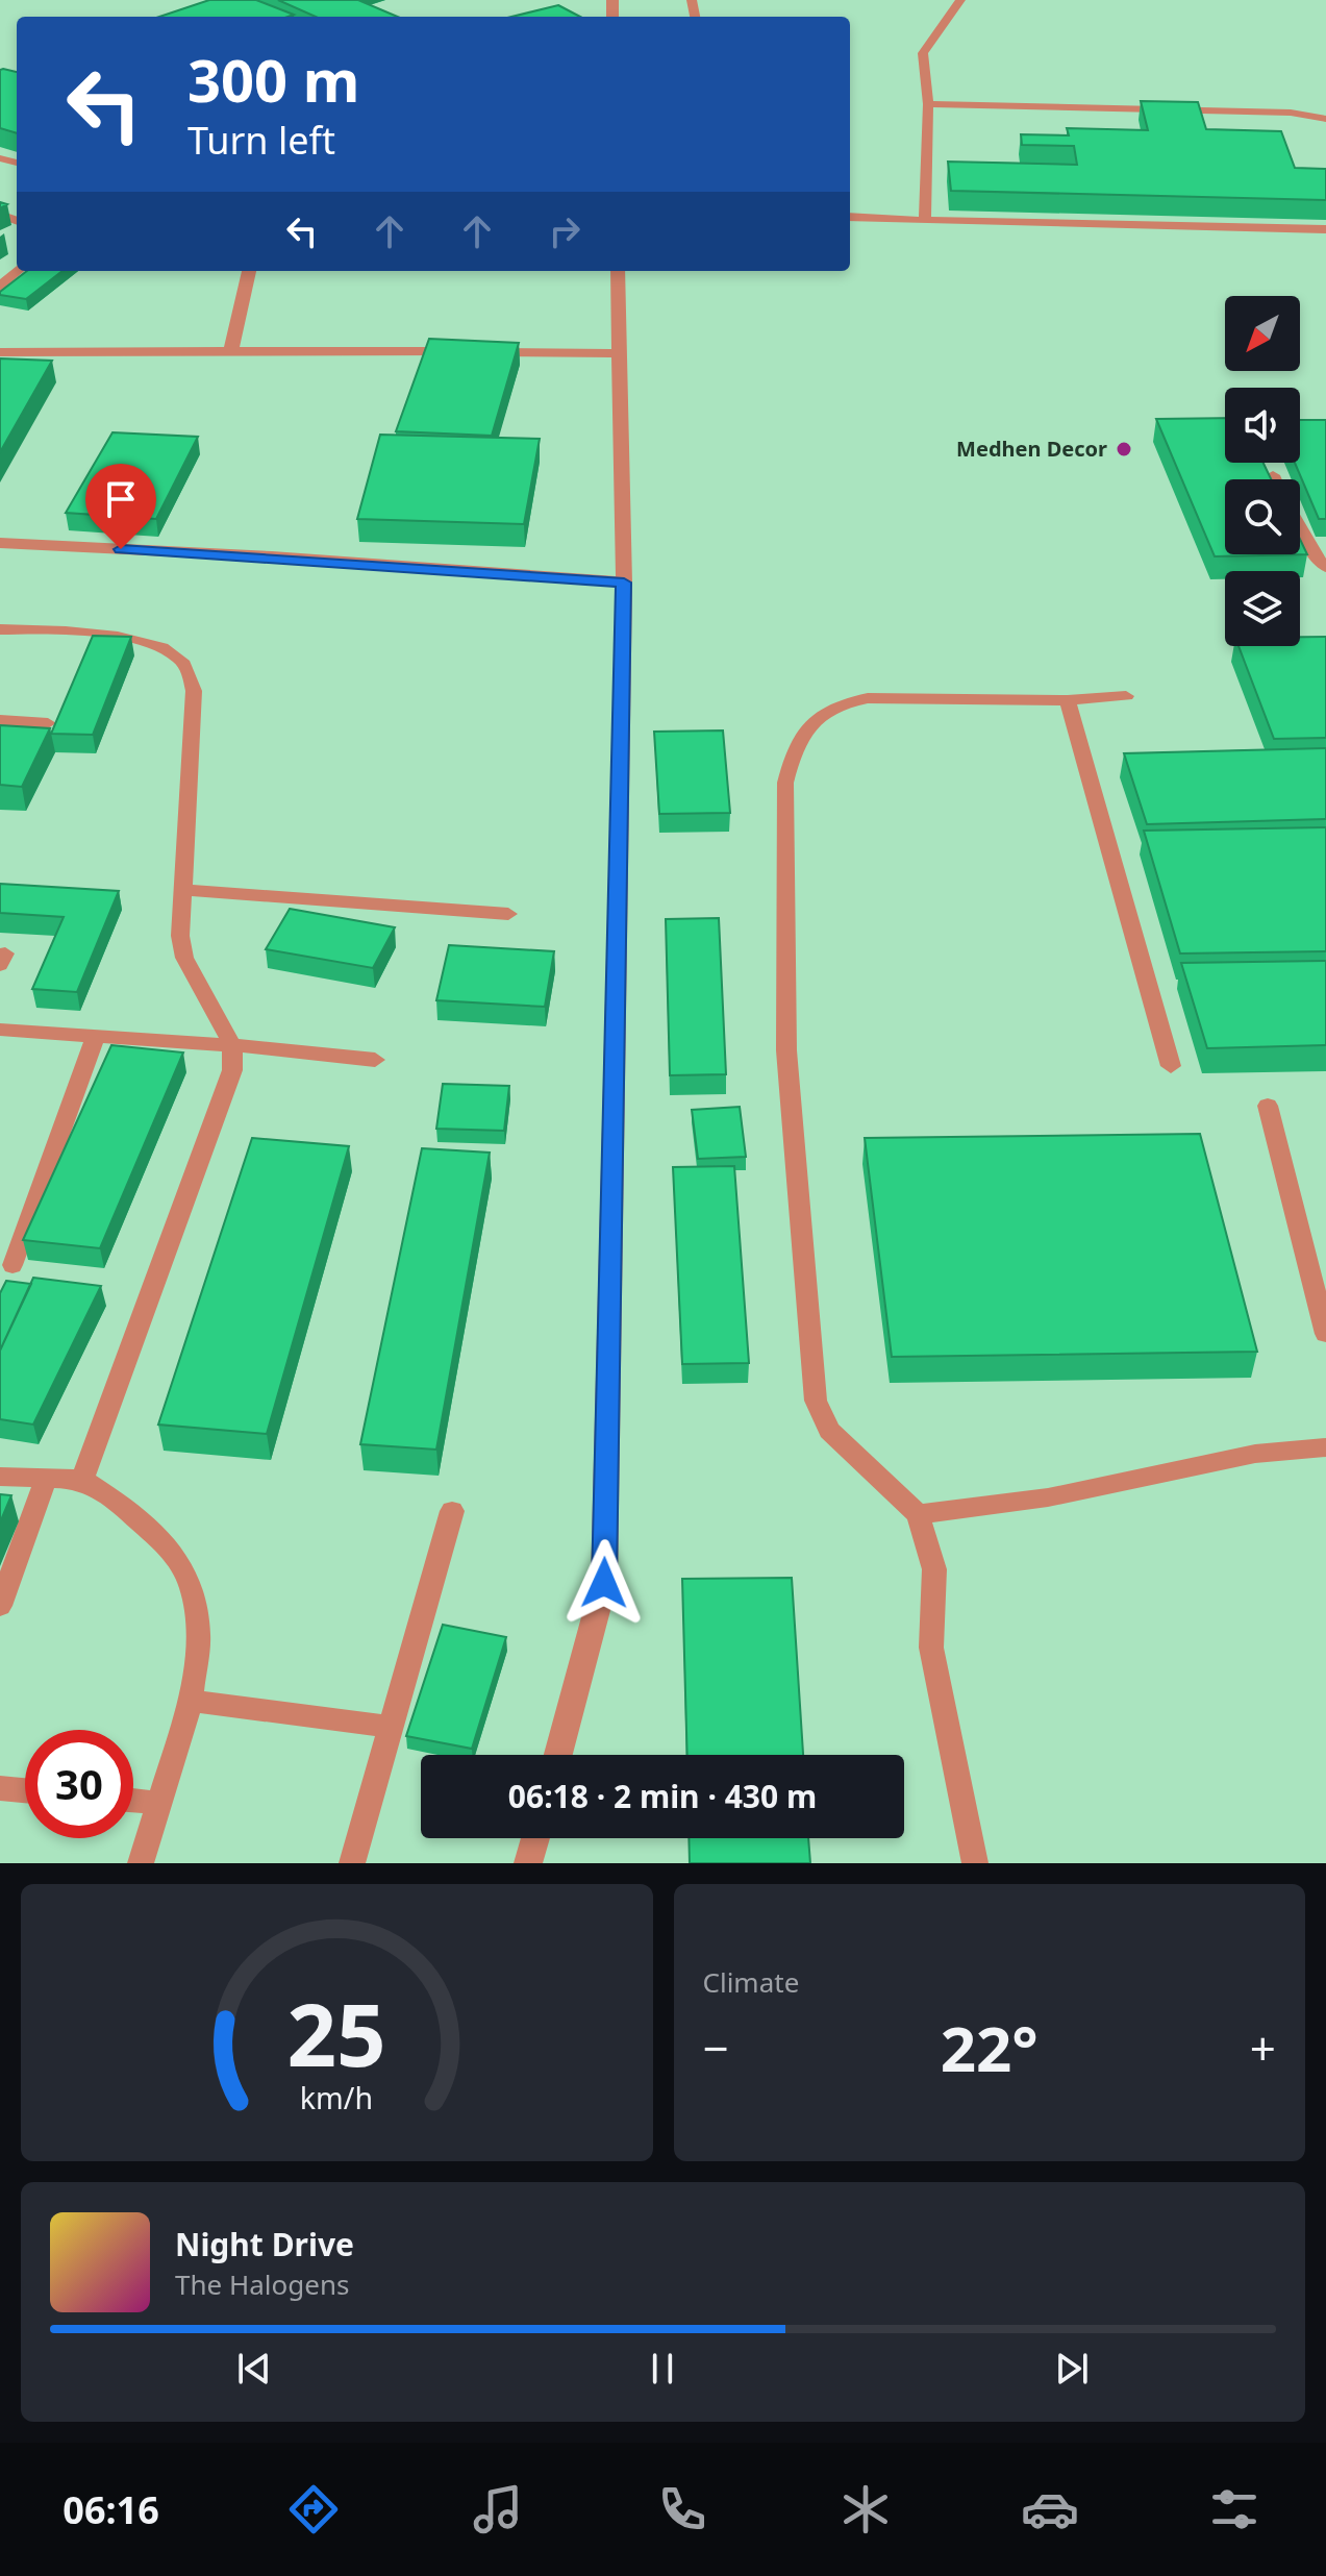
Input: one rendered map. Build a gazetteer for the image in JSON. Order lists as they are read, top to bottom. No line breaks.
{"places":["Medhen Decor"],"north":"bottom left","page":{"turn":["300 m","Turn left"],"limit":"30","trip":"06:18 · 2 min · 430 m","tile":"Climate","heat":["−","22°","+"],"song":["Night Drive","The Halogens"],"tabs":"06:16","gauge":["25","km/h"]}}
